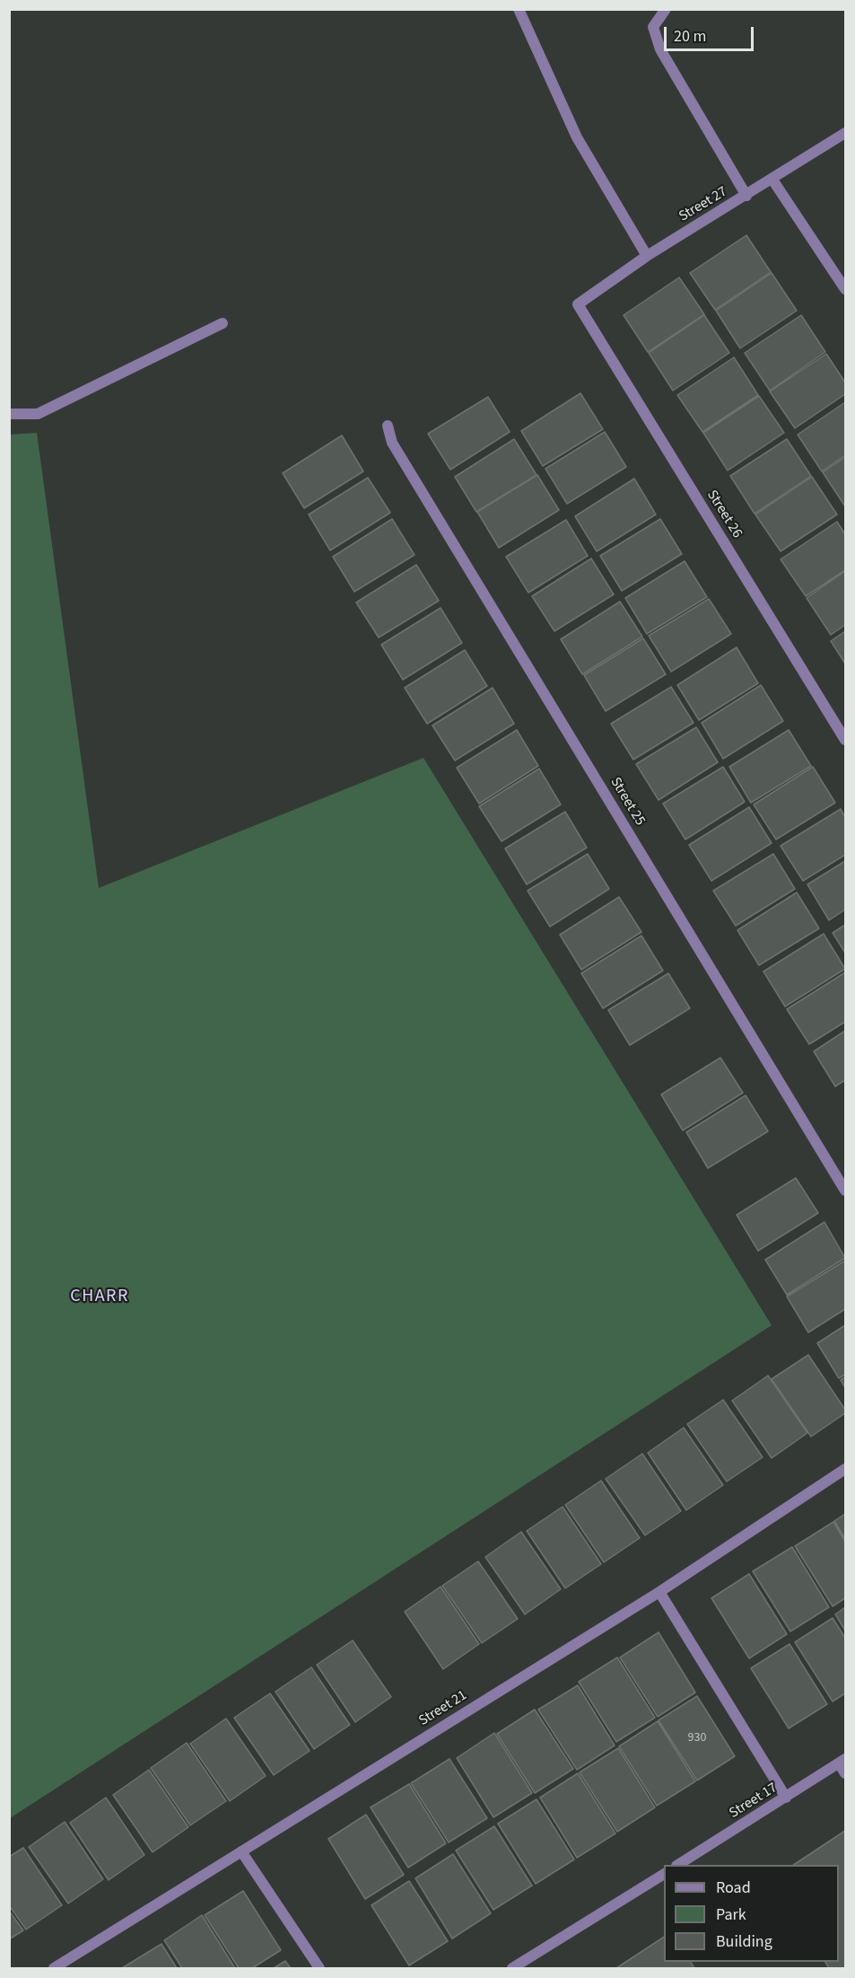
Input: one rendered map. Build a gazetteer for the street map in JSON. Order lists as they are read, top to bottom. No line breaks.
{"streets":{"street":["Street 27","Street 26","Street 25","Street 21","Street 17"]},"crossings":[["Street 27","Street 26"]],"districts":["CHARR"],"house_numbers":["930"],"legend":["Road","Park","Building"],"scale_bar":"20 m"}
